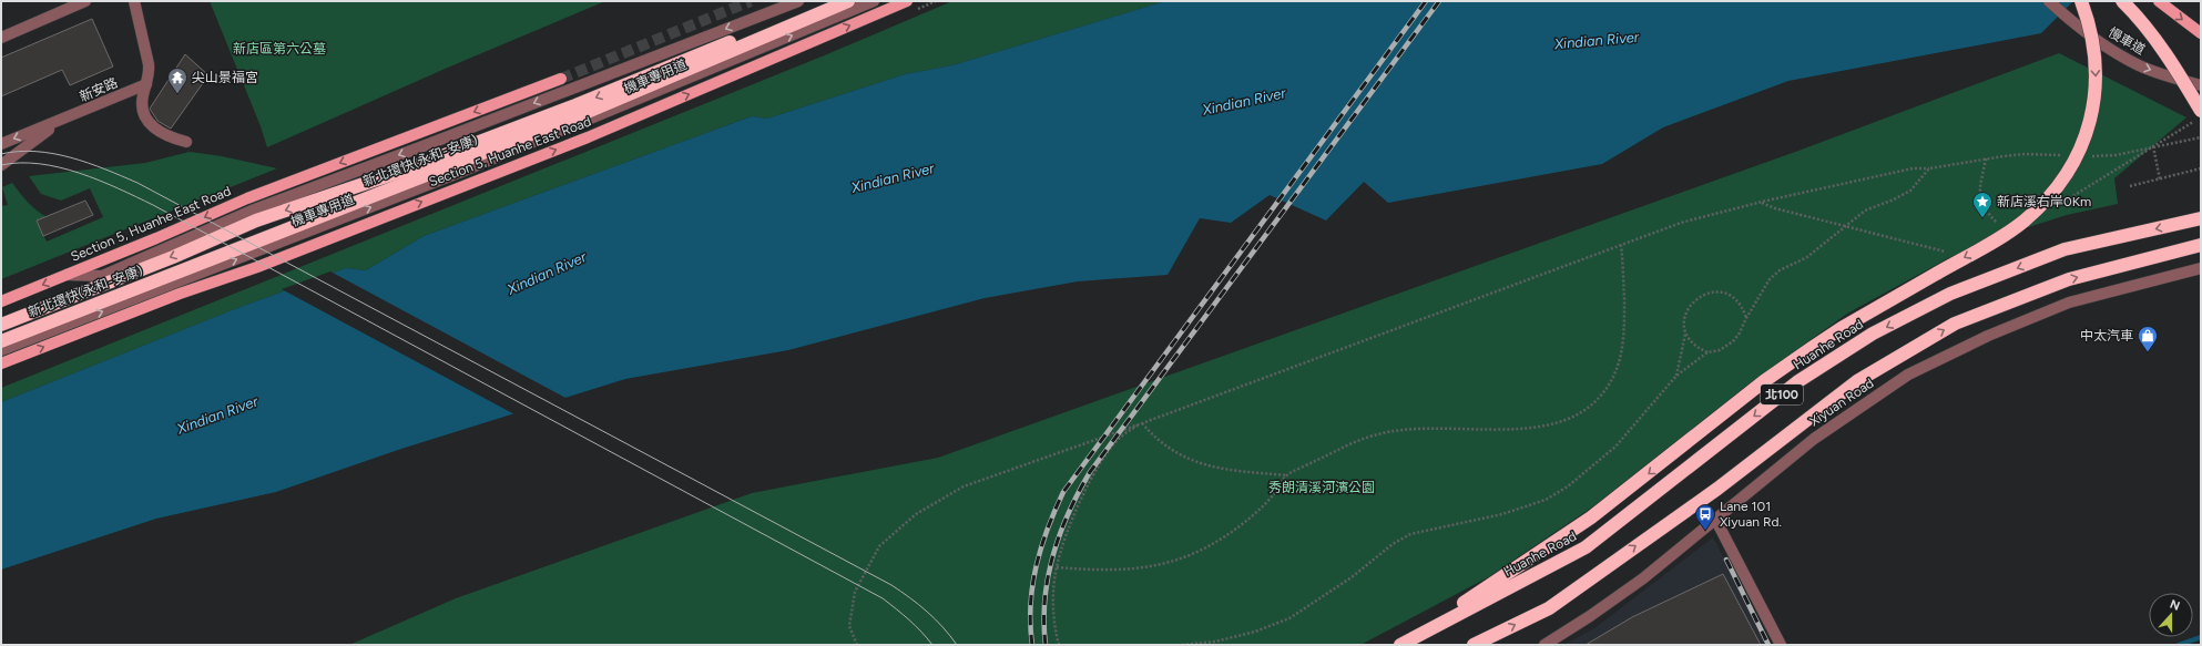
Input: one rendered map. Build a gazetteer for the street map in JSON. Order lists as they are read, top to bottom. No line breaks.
{"streets":{"highway":["新北環快(永和-安康)","Huanhe Road","北100"],"main road":["Section 5, Huanhe East Road"],"street":["慢車道","機車專用道","新安路","Xiyuan Road"]},"crossings":[["機車專用道","Section 5, Huanhe East Road"]],"one_way":["慢車道"],"water":["Xindian River"],"parks":["新店區第六公墓","秀朗清溪河濱公園"],"places":{"temple":["尖山景福宮"],"place":["新店溪右岸0Km"],"shop":["中太汽車"],"bus stop":["Lane 101 Xiyuan Rd."]},"north":"top"}
